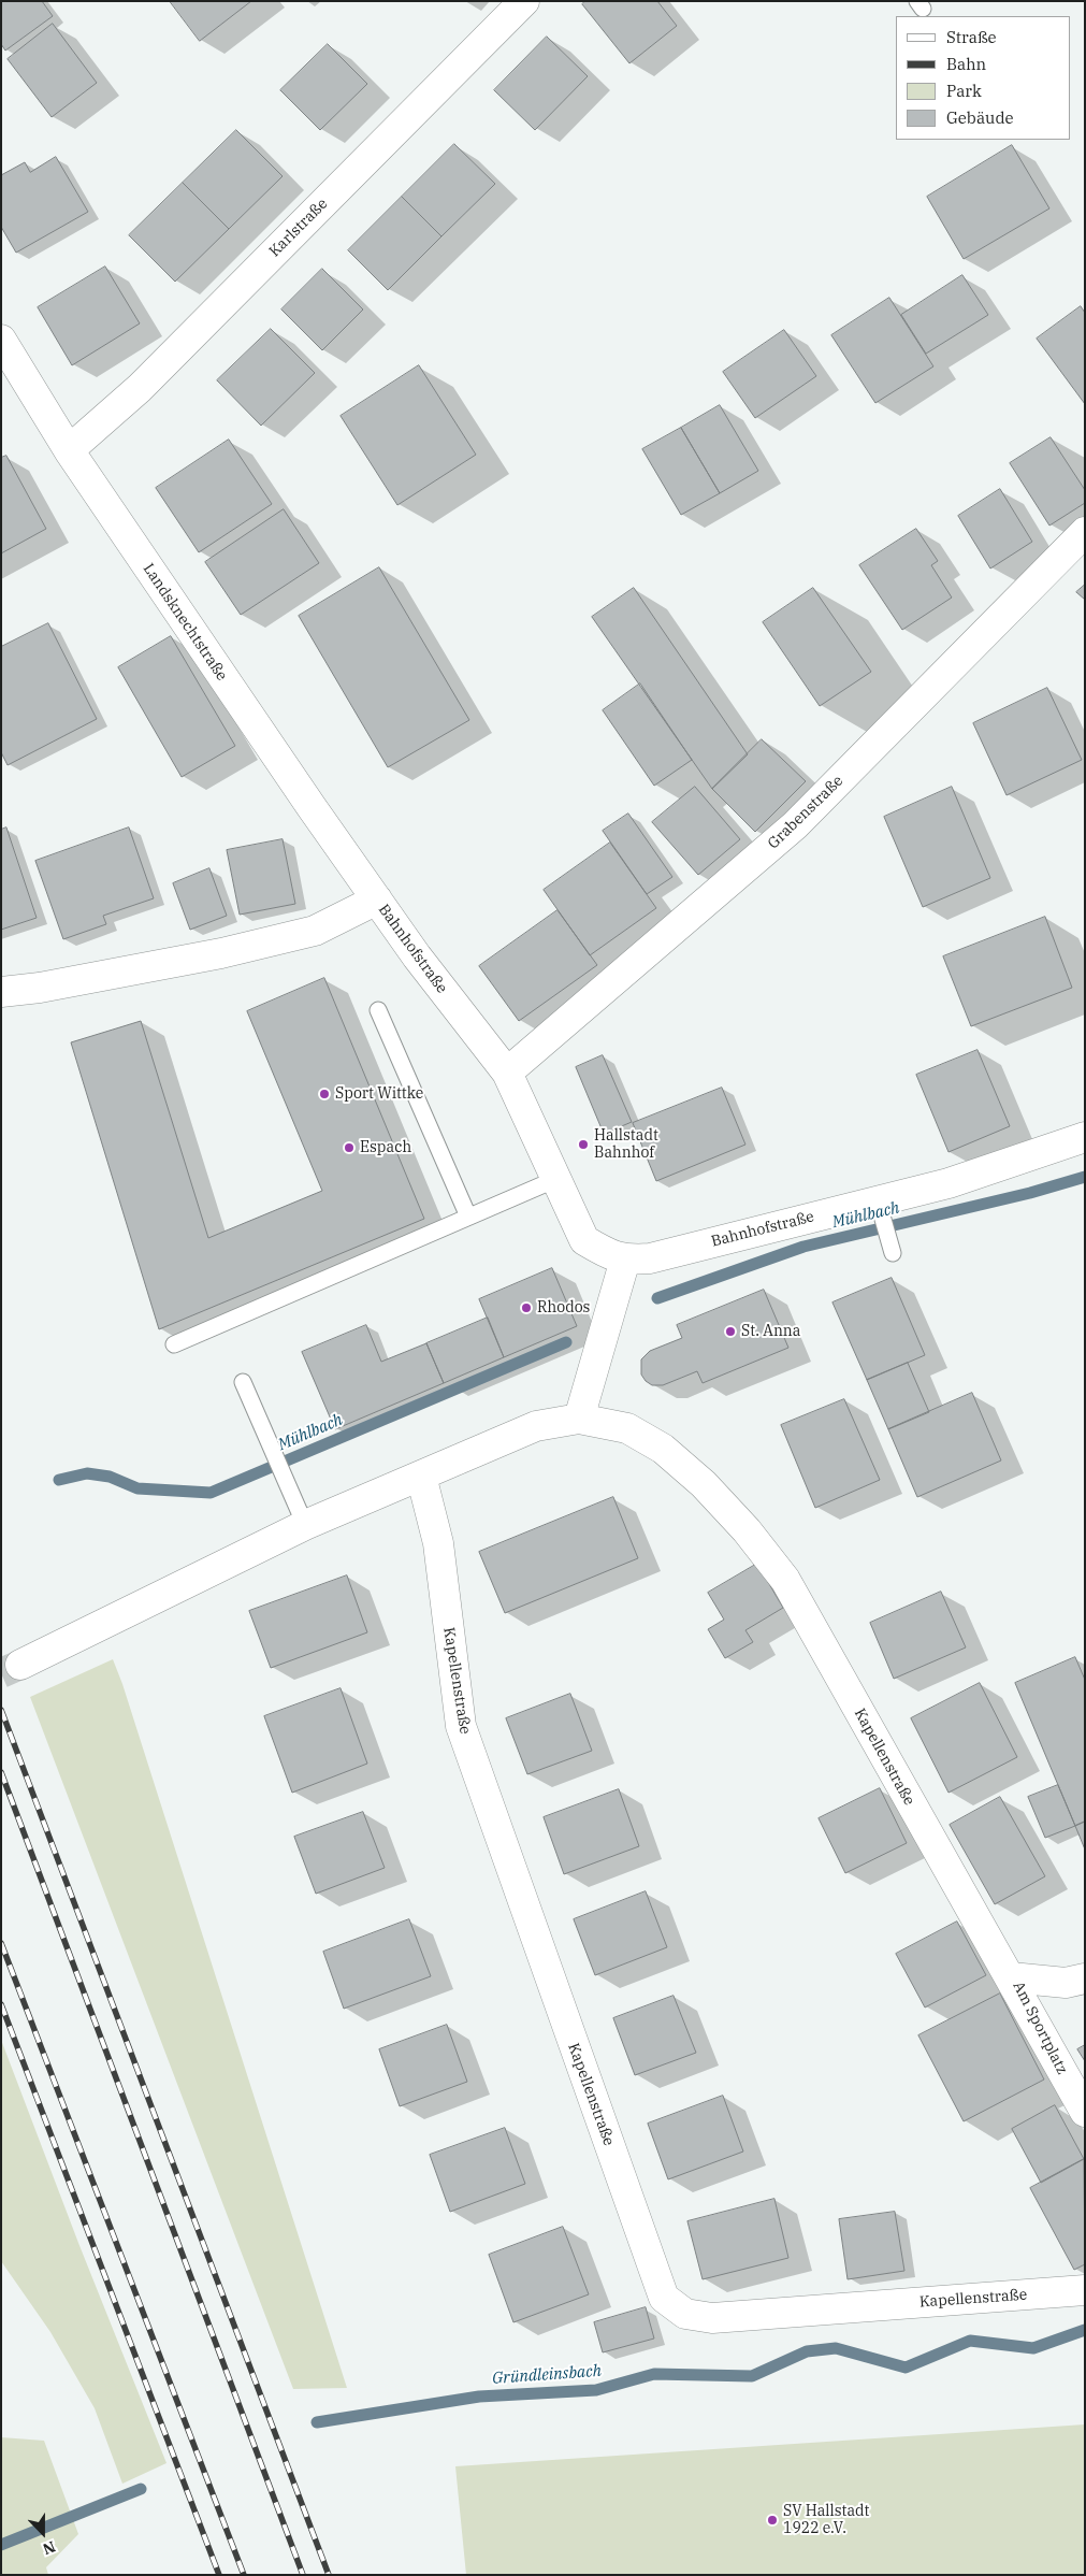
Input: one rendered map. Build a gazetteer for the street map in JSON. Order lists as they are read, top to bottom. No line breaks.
{"streets":{"street":["Karlstraße","Landsknechtstraße","Grabenstraße","Bahnhofstraße","Kapellenstraße","Am Sportplatz"]},"crossings":[["Karlstraße","Landsknechtstraße"],["Landsknechtstraße","Bahnhofstraße"],["Grabenstraße","Bahnhofstraße"],["Kapellenstraße","Am Sportplatz"]],"water":["Mühlbach","Gründleinsbach"],"places":["Sport Wittke","Hallstadt Bahnhof","Espach","Rhodos","St. Anna","SV Hallstadt 1922 e.V."],"legend":["Straße","Bahn","Park","Gebäude"],"north":"bottom"}
